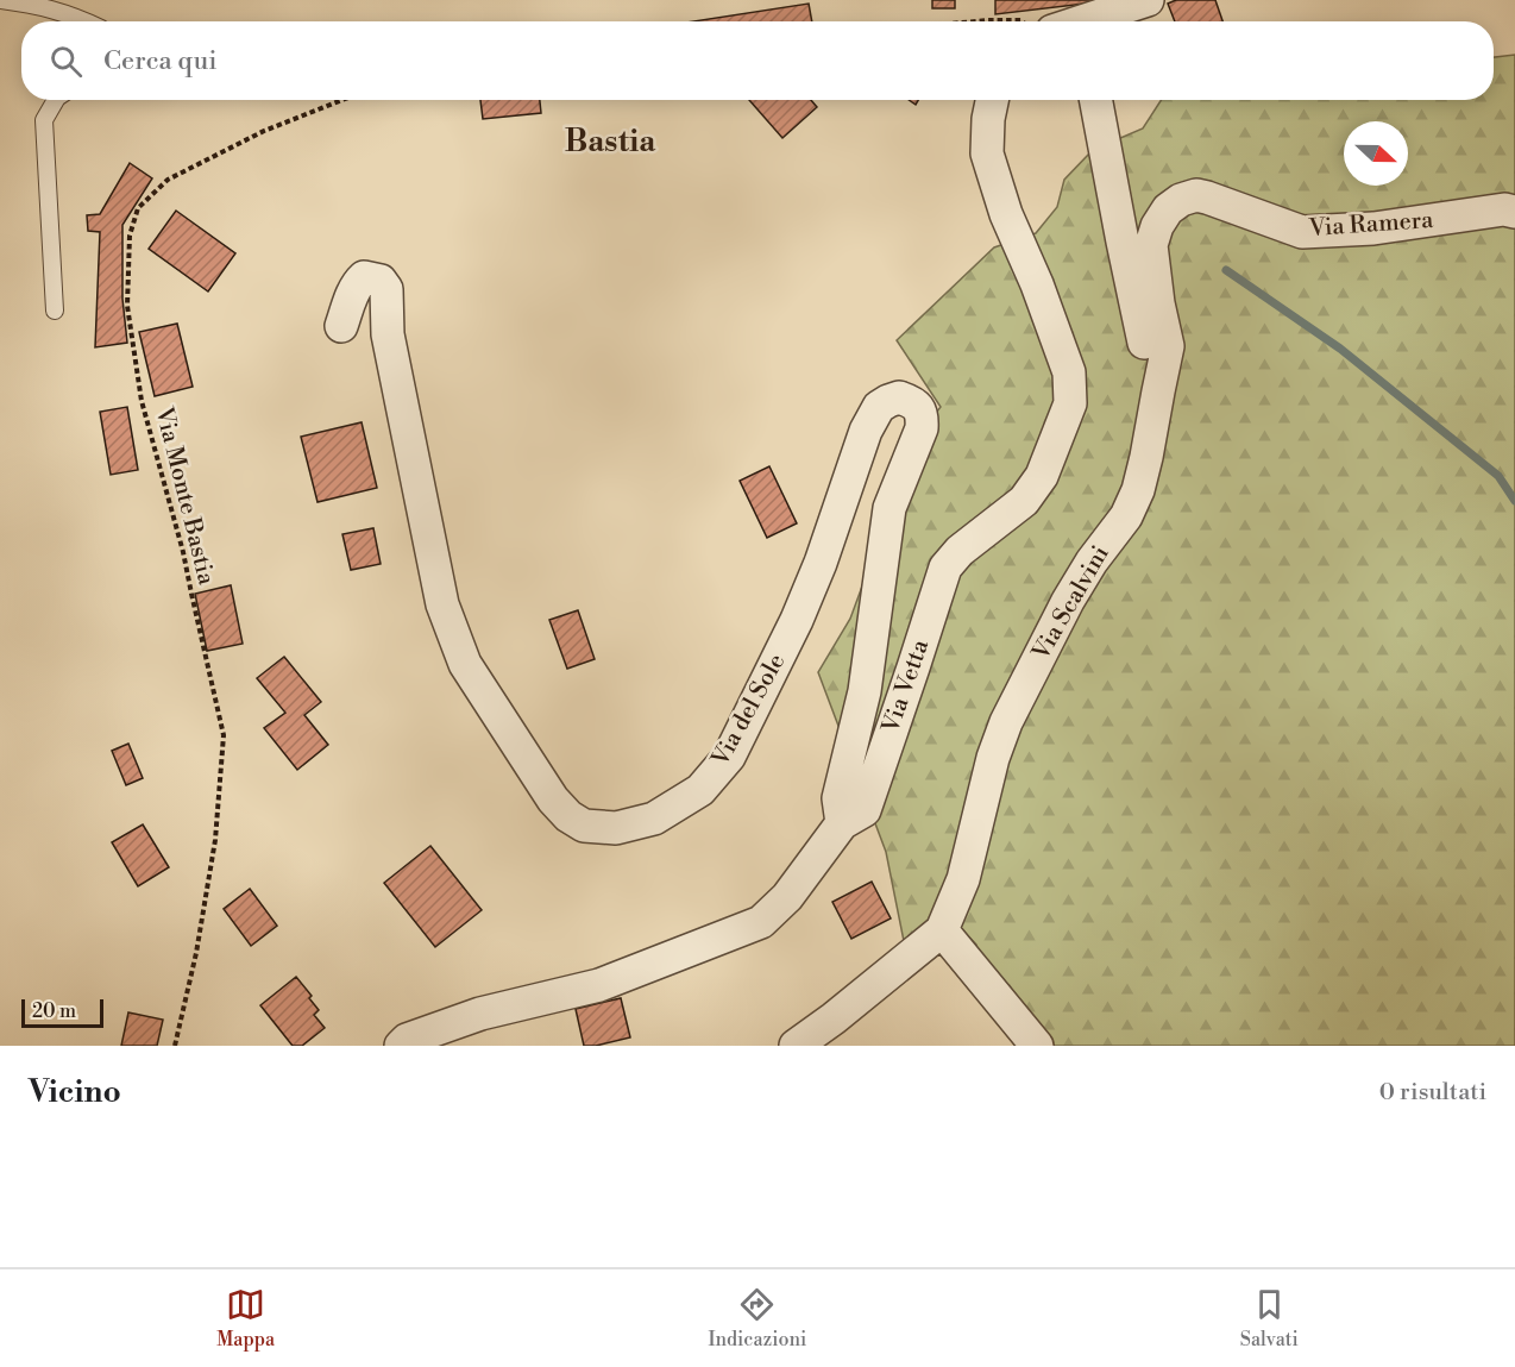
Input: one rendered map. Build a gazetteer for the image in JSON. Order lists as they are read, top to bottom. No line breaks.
{"streets":{"street":["Via Ramera","Via Scalvini","Via Vetta","Via del Sole"],"path":["Via Monte Bastia"]},"crossings":[["Via Ramera","Via Scalvini"],["Via Vetta","Via del Sole"]],"districts":["Bastia"],"scale_bar":"20 m","north":"right","page":{"search":"Cerca qui","scale":"20 m","heading":["Vicino","0 risultati"],"nav":["Mappa","Indicazioni","Salvati"]}}
